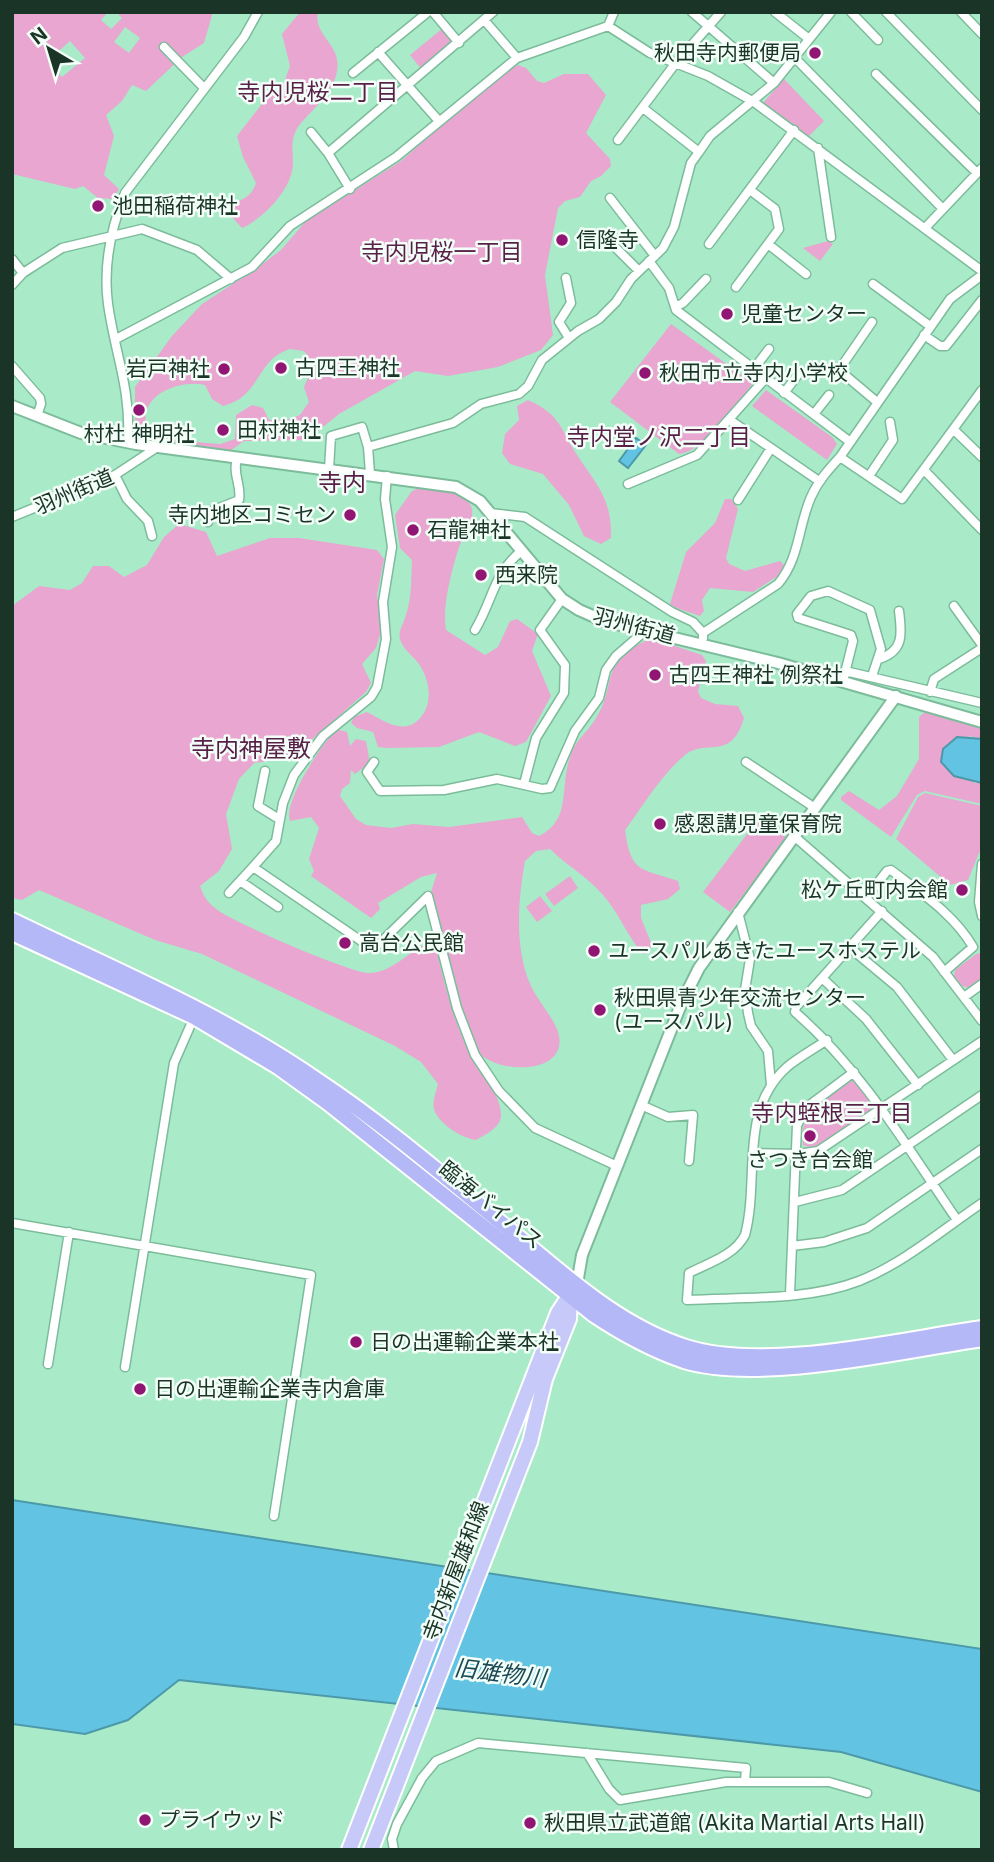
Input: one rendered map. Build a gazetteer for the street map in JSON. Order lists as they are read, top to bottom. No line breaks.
{"streets":{"highway":["臨海バイパス"],"main road":["寺内新屋雄和線"],"street":["羽州街道"]},"crossings":[["臨海バイパス","寺内新屋雄和線"]],"districts":["寺内児桜二丁目","寺内児桜一丁目","寺内堂ノ沢二丁目","寺内","寺内神屋敷","寺内蛭根三丁目"],"water":["旧雄物川"],"places":["秋田寺内郵便局","池田稲荷神社","信隆寺","児童センター","古四王神社","岩戸神社","秋田市立寺内小学校","村杜 神明社","田村神社","寺内地区コミセン","石龍神社","西来院","古四王神社 例祭社","感恩講児童保育院","松ケ丘町内会館","高台公民館","ユースパルあきたユースホステル","秋田県青少年交流センター (ユースパル)","さつき台会館","日の出運輸企業本社","日の出運輸企業寺内倉庫","プライウッド","秋田県立武道館 (Akita Martial Arts Hall)"],"north":"top left"}
